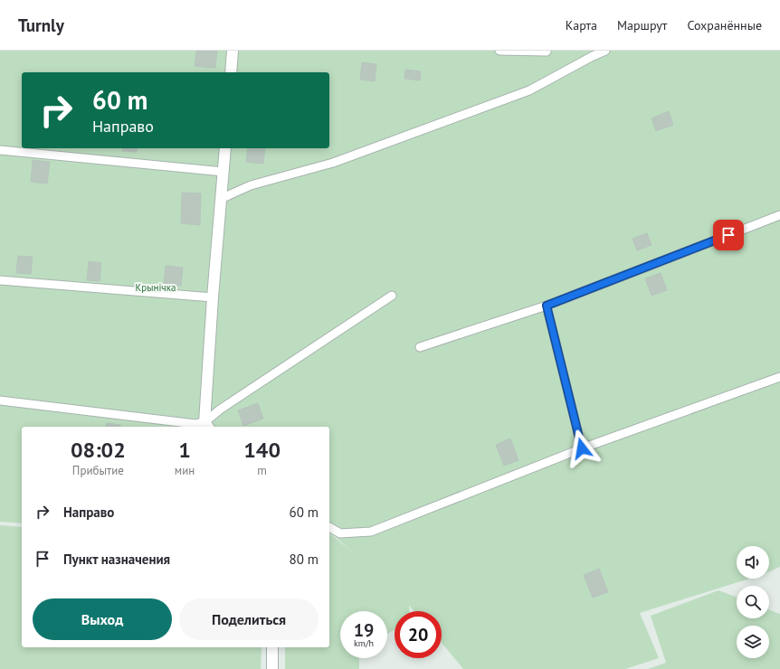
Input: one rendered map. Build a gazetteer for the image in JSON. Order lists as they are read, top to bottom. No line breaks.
{"parks":["Крынічка"],"page":{"header":"Turnly","nav":["Карта","Маршрут","Сохранённые"],"turn":["60 m","Направо"],"eta":["08:02","Прибытие","1","мин","140","m"],"list":[{"name":"Направо","value":"60 m"},{"name":"Пункт назначения","value":"80 m"}],"buttons":["Выход","Поделиться"],"speed":"19 km/h","limit":"20"}}
